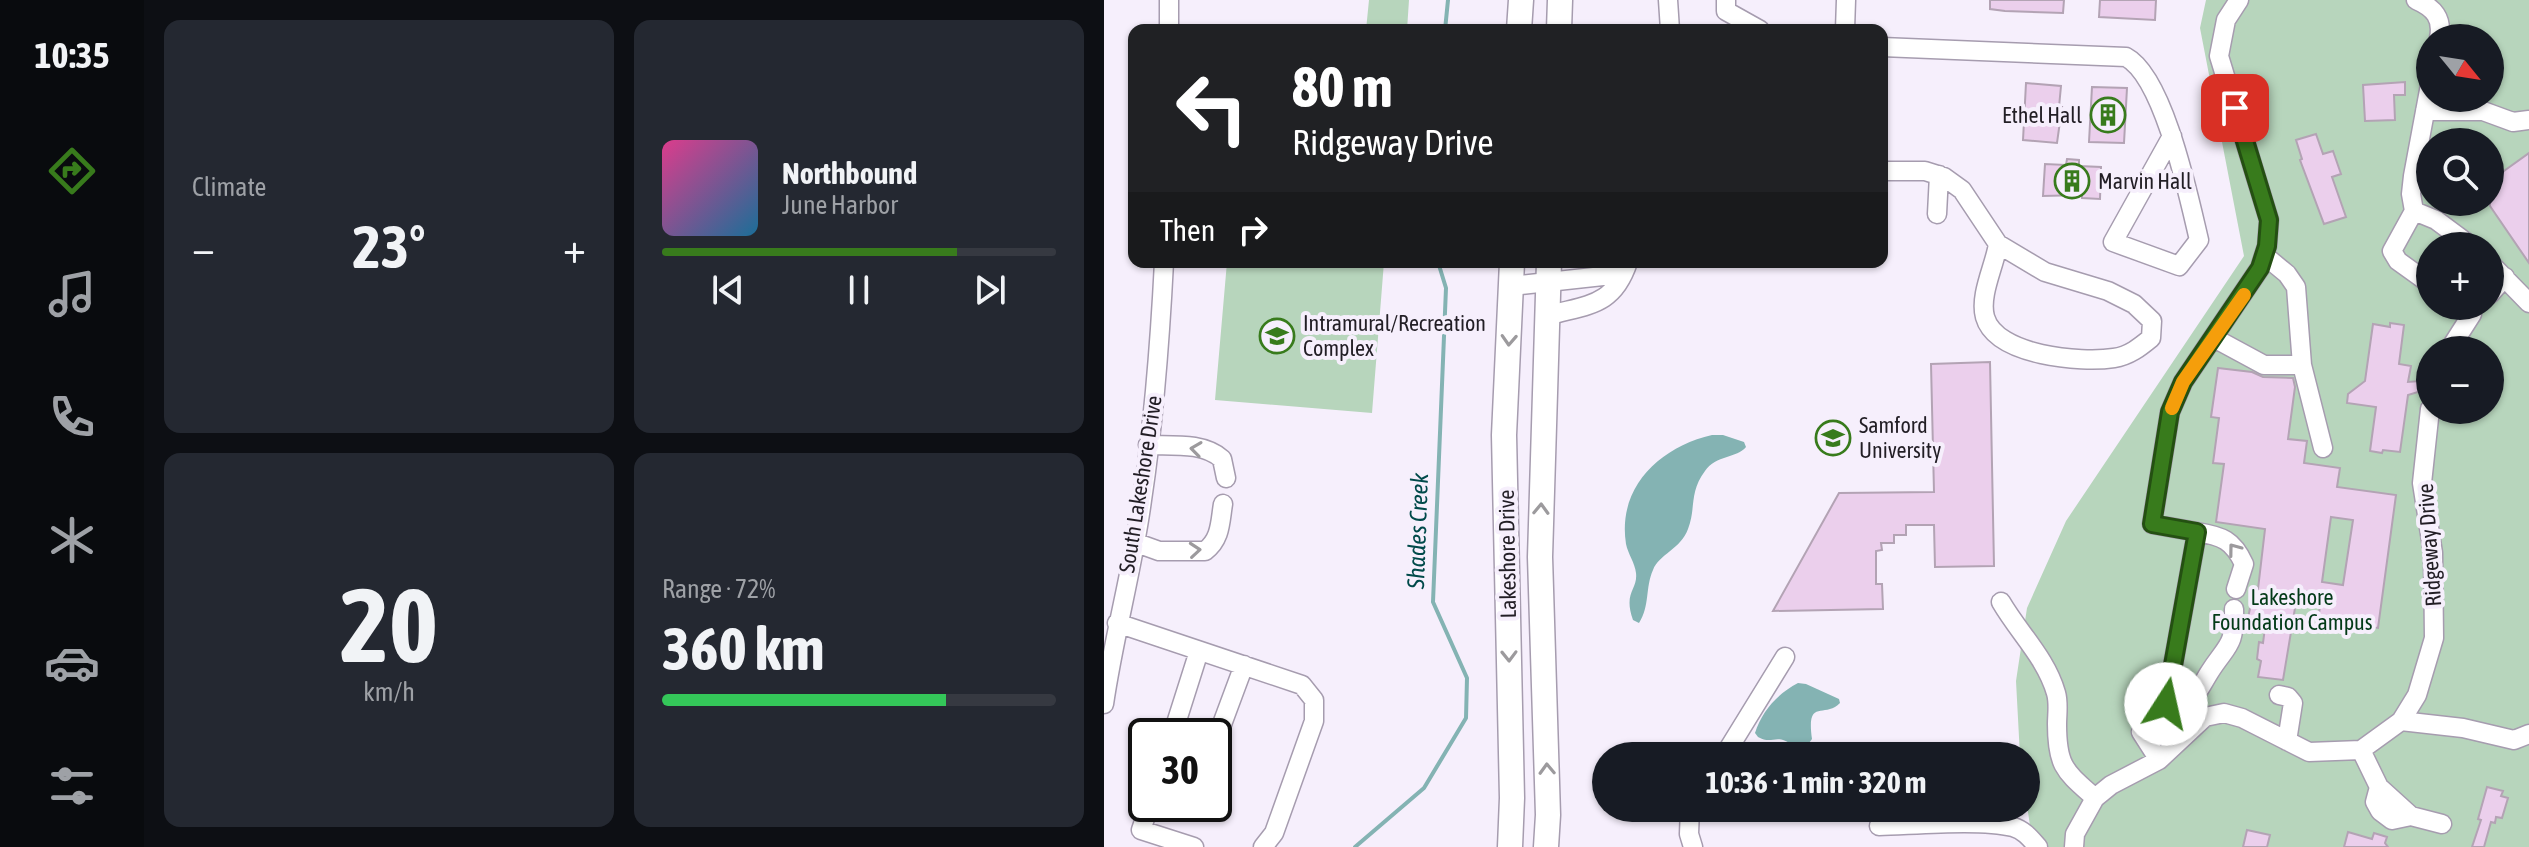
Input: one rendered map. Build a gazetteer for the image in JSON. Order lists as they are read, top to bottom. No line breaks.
{"streets":{"main road":["Lakeshore Drive"],"street":["South Lakeshore Drive","Ridgeway Drive"]},"water":["Shades Creek"],"parks":["Lakeshore Foundation Campus"],"places":{"building":["Ethel Hall","Marvin Hall"],"school or university":["Intramural/Recreation Complex","Samford University"]},"north":"bottom right","page":{"tabs":"10:35","tile":["Climate",["20","km/h"],["Range · 72%","360 km"]],"map_buttons":["+","−"],"turn":["80 m","Ridgeway Drive"],"song":["Northbound","June Harbor"],"then":"Then","heat":["−","23°","+"],"limit":"30","trip":"10:36 · 1 min · 320 m"}}
